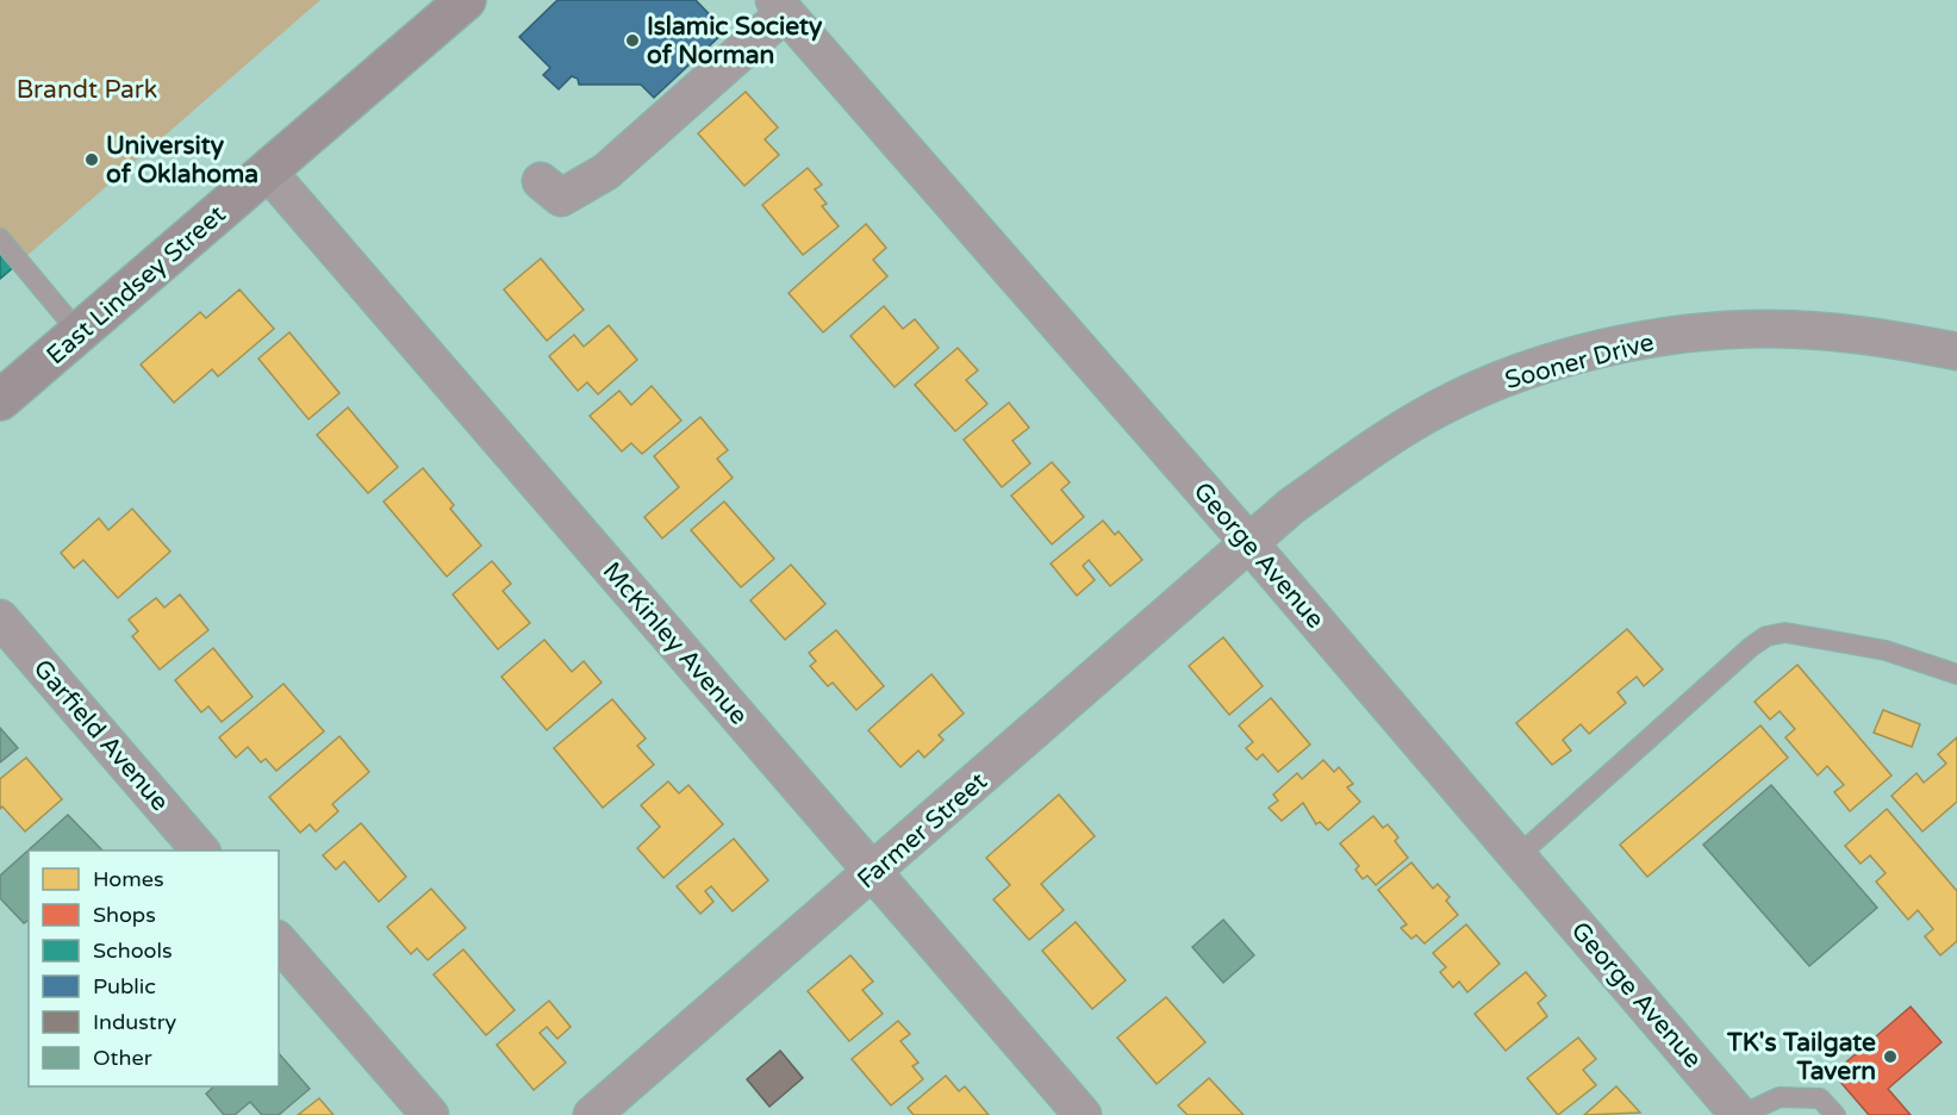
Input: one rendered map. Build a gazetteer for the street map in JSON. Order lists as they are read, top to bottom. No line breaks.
{"streets":{"street":["East Lindsey Street","Sooner Drive","George Avenue","McKinley Avenue","Garfield Avenue","Farmer Street"]},"crossings":[["East Lindsey Street","McKinley Avenue"],["Sooner Drive","George Avenue"],["Sooner Drive","Farmer Street"],["George Avenue","Farmer Street"],["McKinley Avenue","Farmer Street"]],"parks":["Brandt Park"],"places":["Islamic Society of Norman","University of Oklahoma","TK's Tailgate Tavern"],"legend":["Homes","Shops","Schools","Public","Industry","Other"]}
